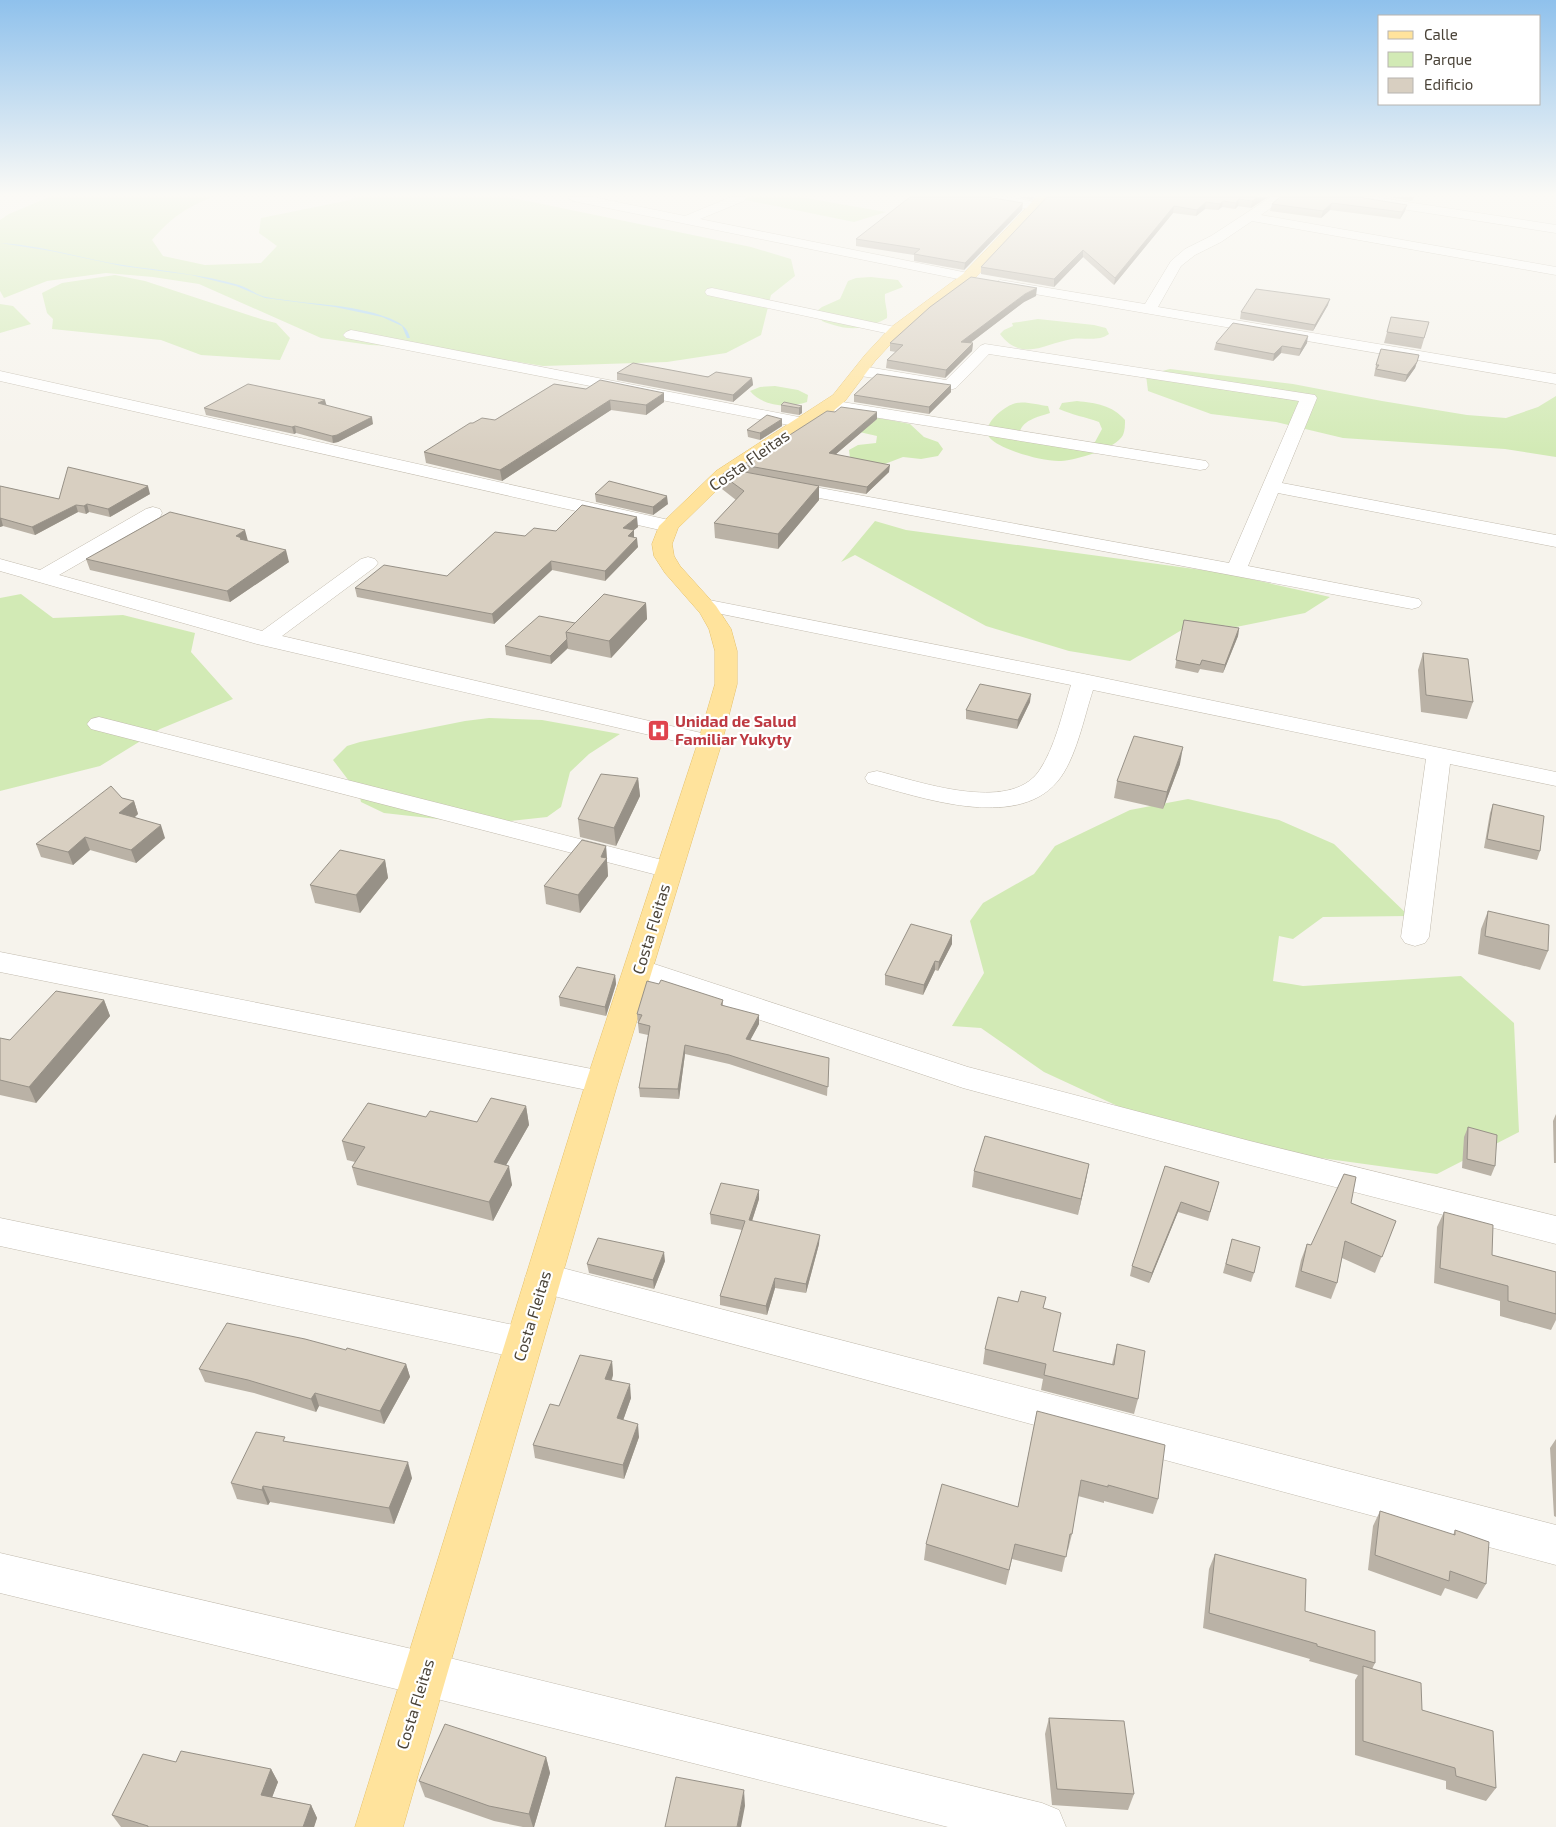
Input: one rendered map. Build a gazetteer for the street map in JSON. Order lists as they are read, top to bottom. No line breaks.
{"streets":{"main road":["Costa Fleitas"]},"places":{"hospital":["Unidad de Salud Familiar Yukyty"]},"legend":["Calle","Parque","Edificio"]}
